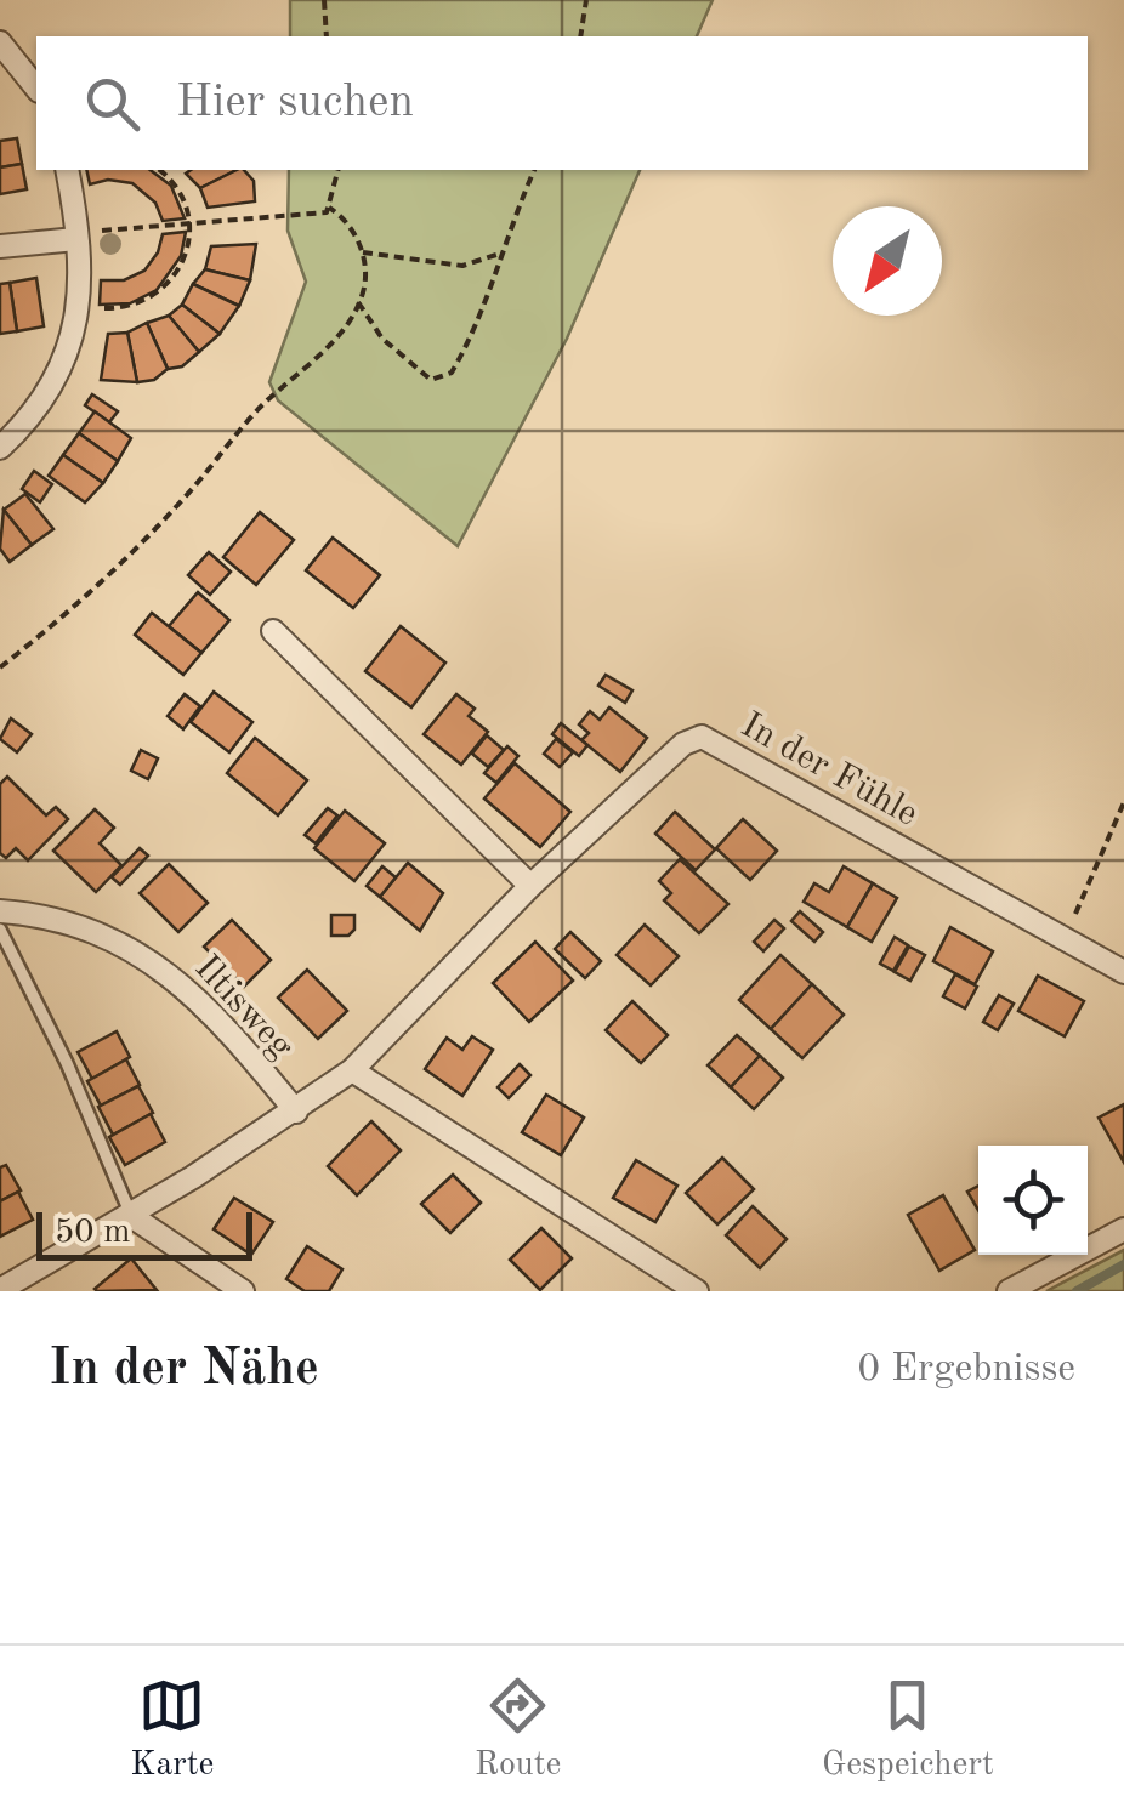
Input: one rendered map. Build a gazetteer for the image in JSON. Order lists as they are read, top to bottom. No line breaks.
{"streets":{"street":["In der Fühle","Iltisweg"]},"crossings":[["In der Fühle","Iltisweg"]],"scale_bar":"50 m","north":"bottom left","page":{"search":"Hier suchen","scale":"50 m","heading":["In der Nähe","0 Ergebnisse"],"nav":["Karte","Route","Gespeichert"]}}
